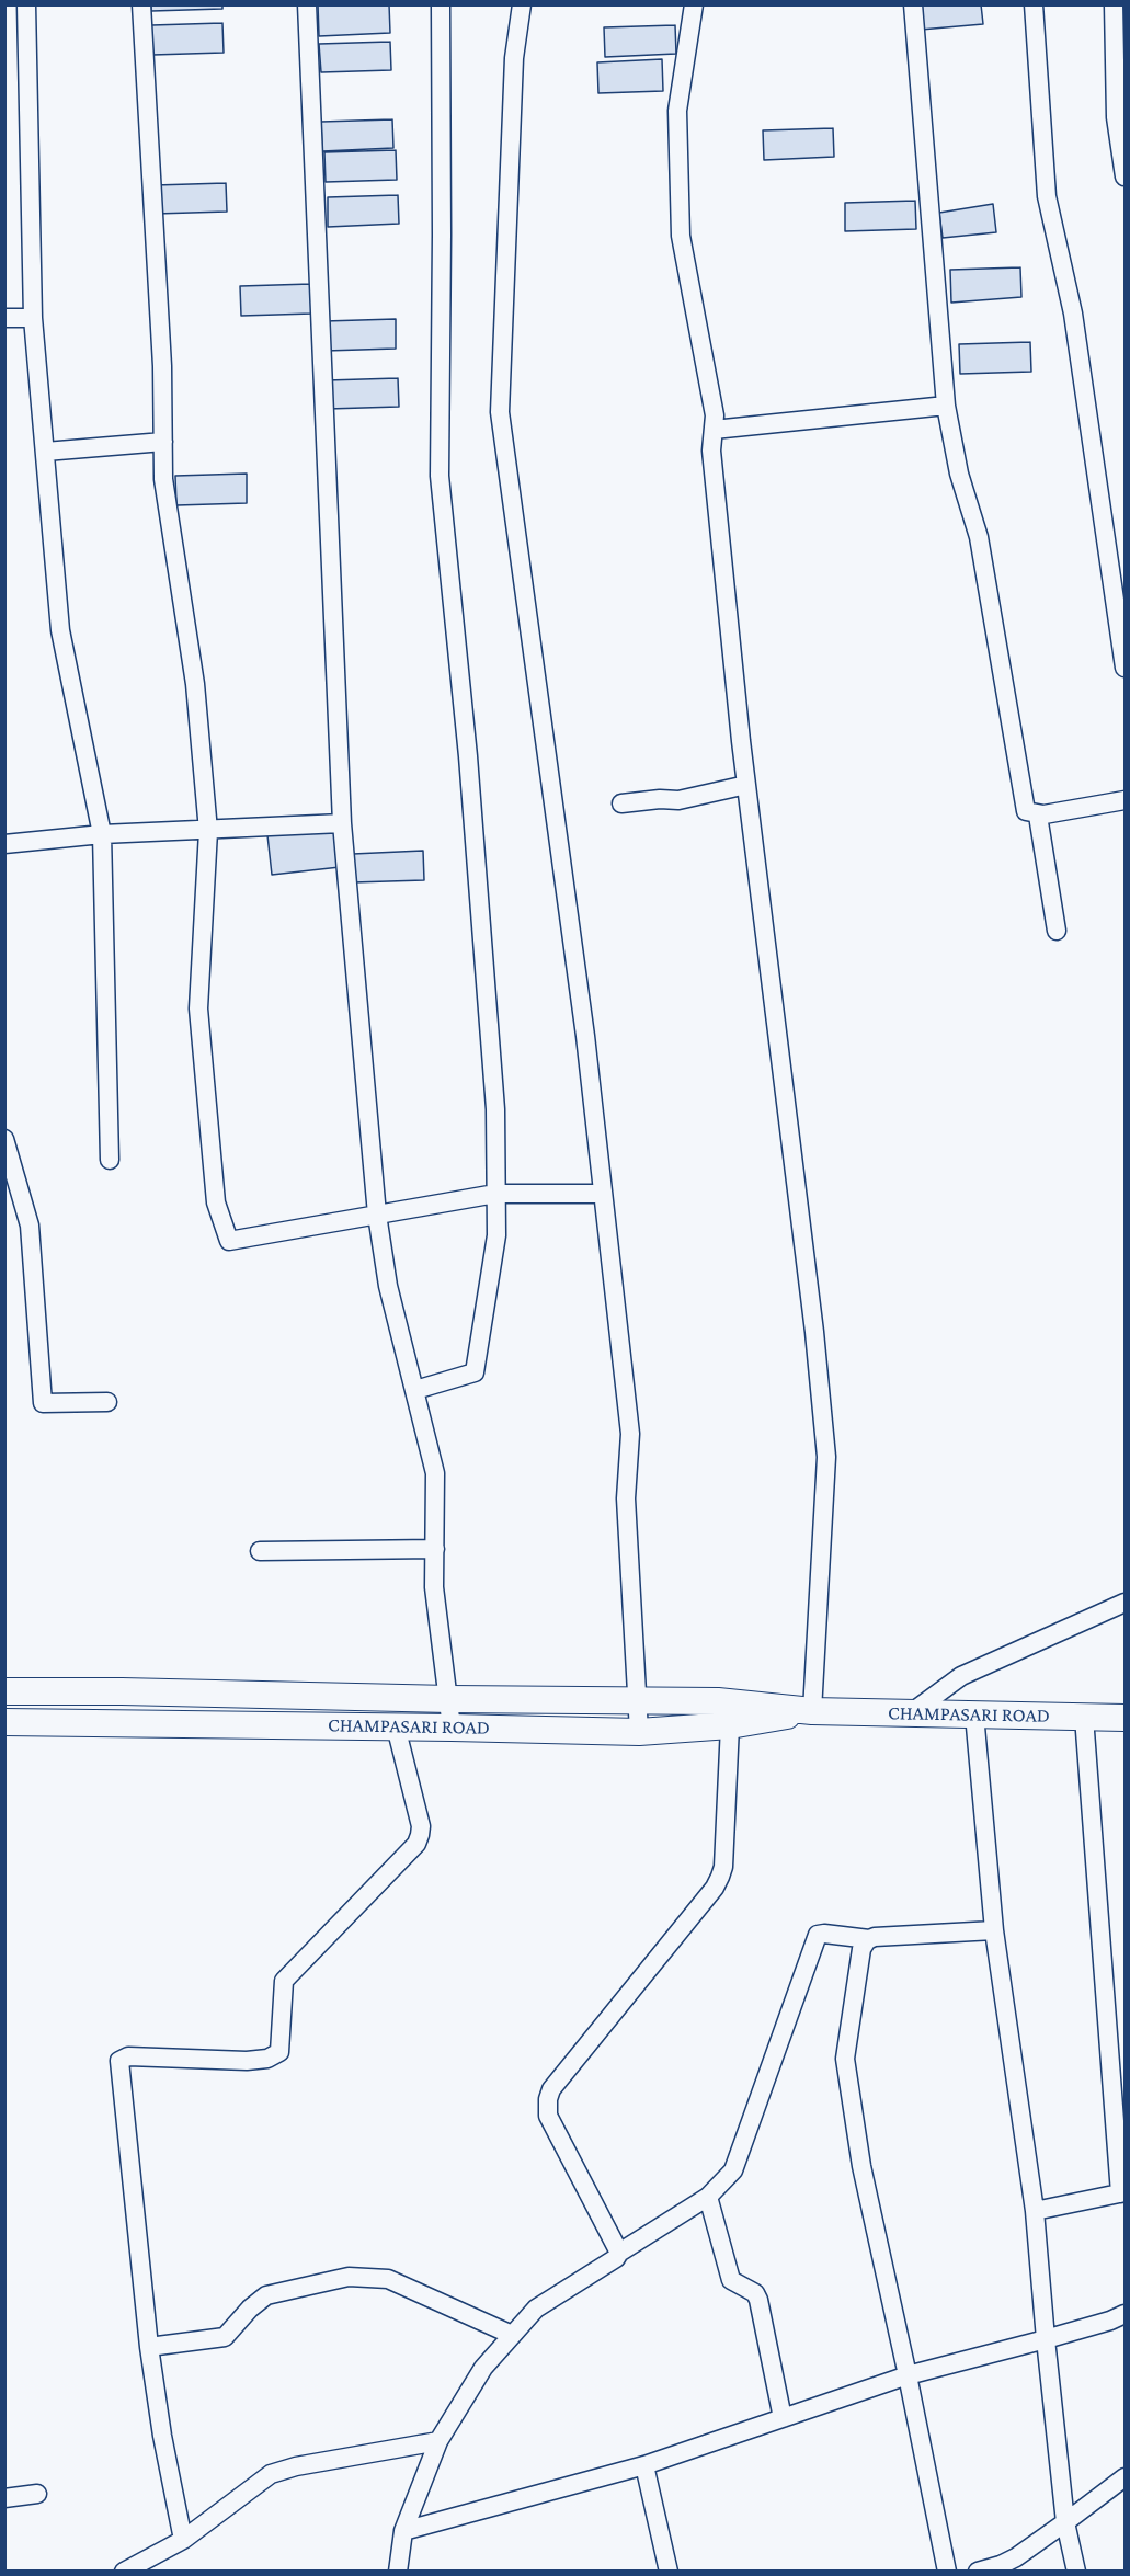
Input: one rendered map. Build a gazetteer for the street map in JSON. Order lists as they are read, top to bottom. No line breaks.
{"streets":{"main road":["CHAMPASARI ROAD"]}}
